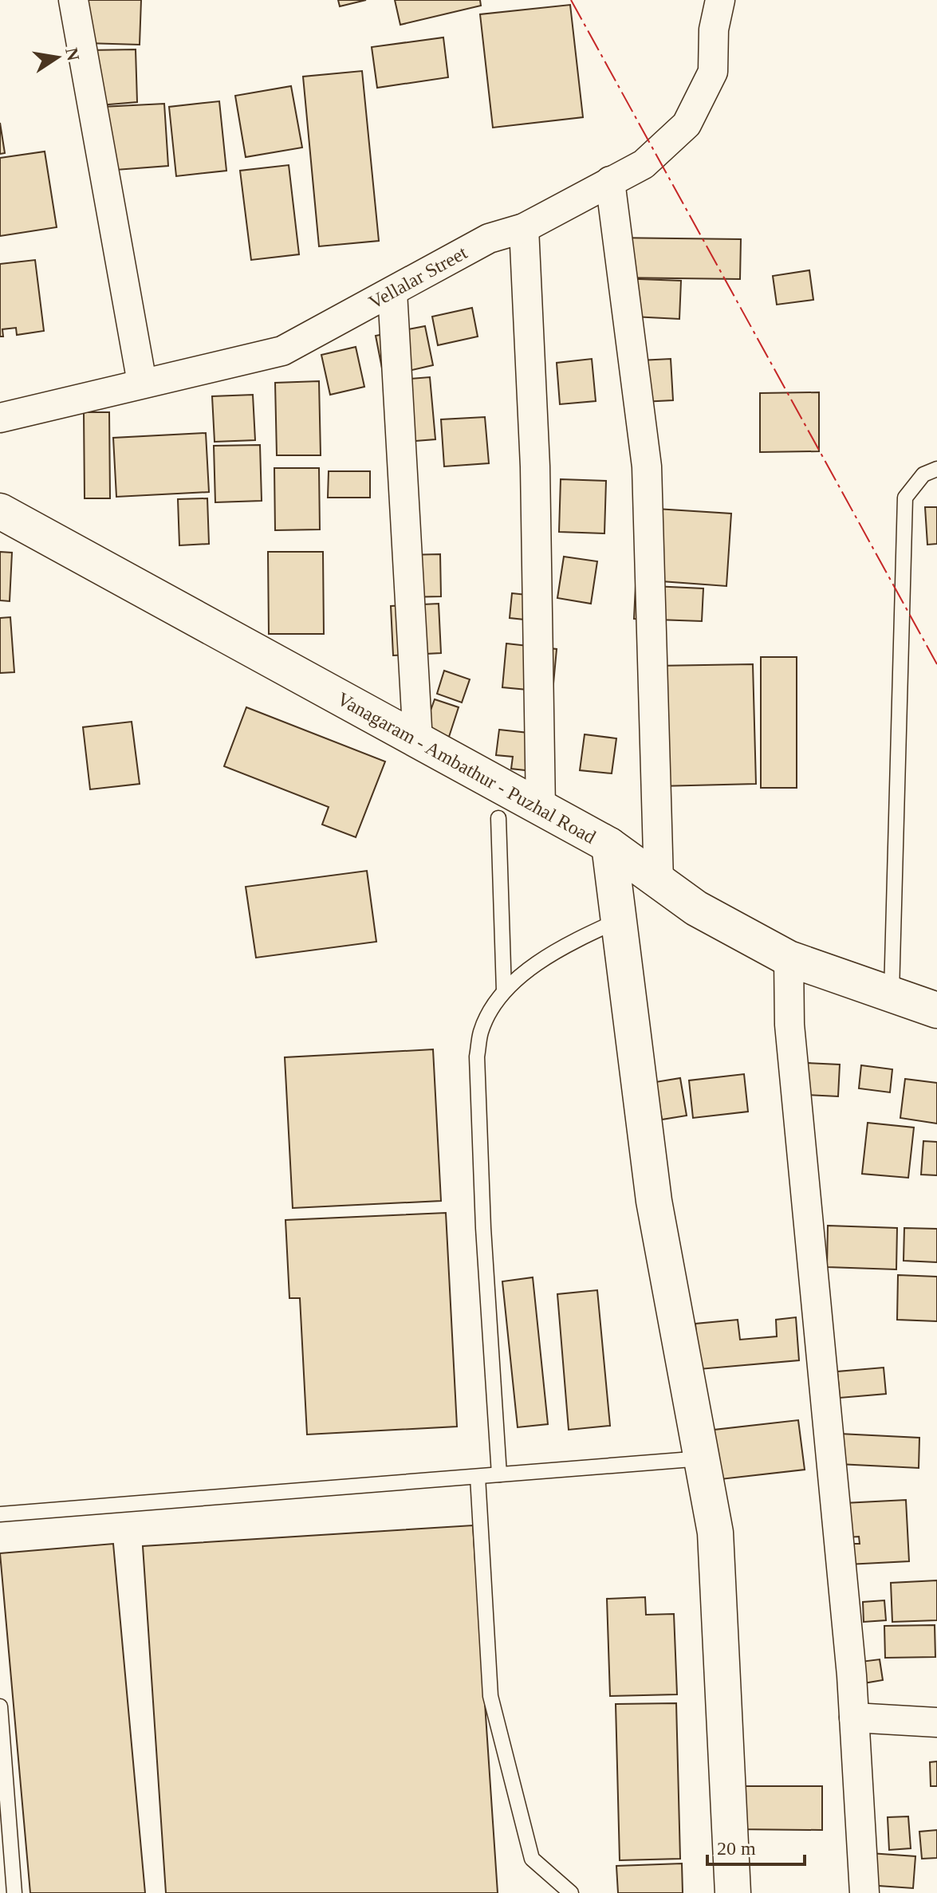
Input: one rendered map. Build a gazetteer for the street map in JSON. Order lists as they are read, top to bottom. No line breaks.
{"streets":{"main road":["Vanagaram - Ambathur - Puzhal Road"],"street":["Vellalar Street"]},"scale_bar":"20 m","north":"right"}
